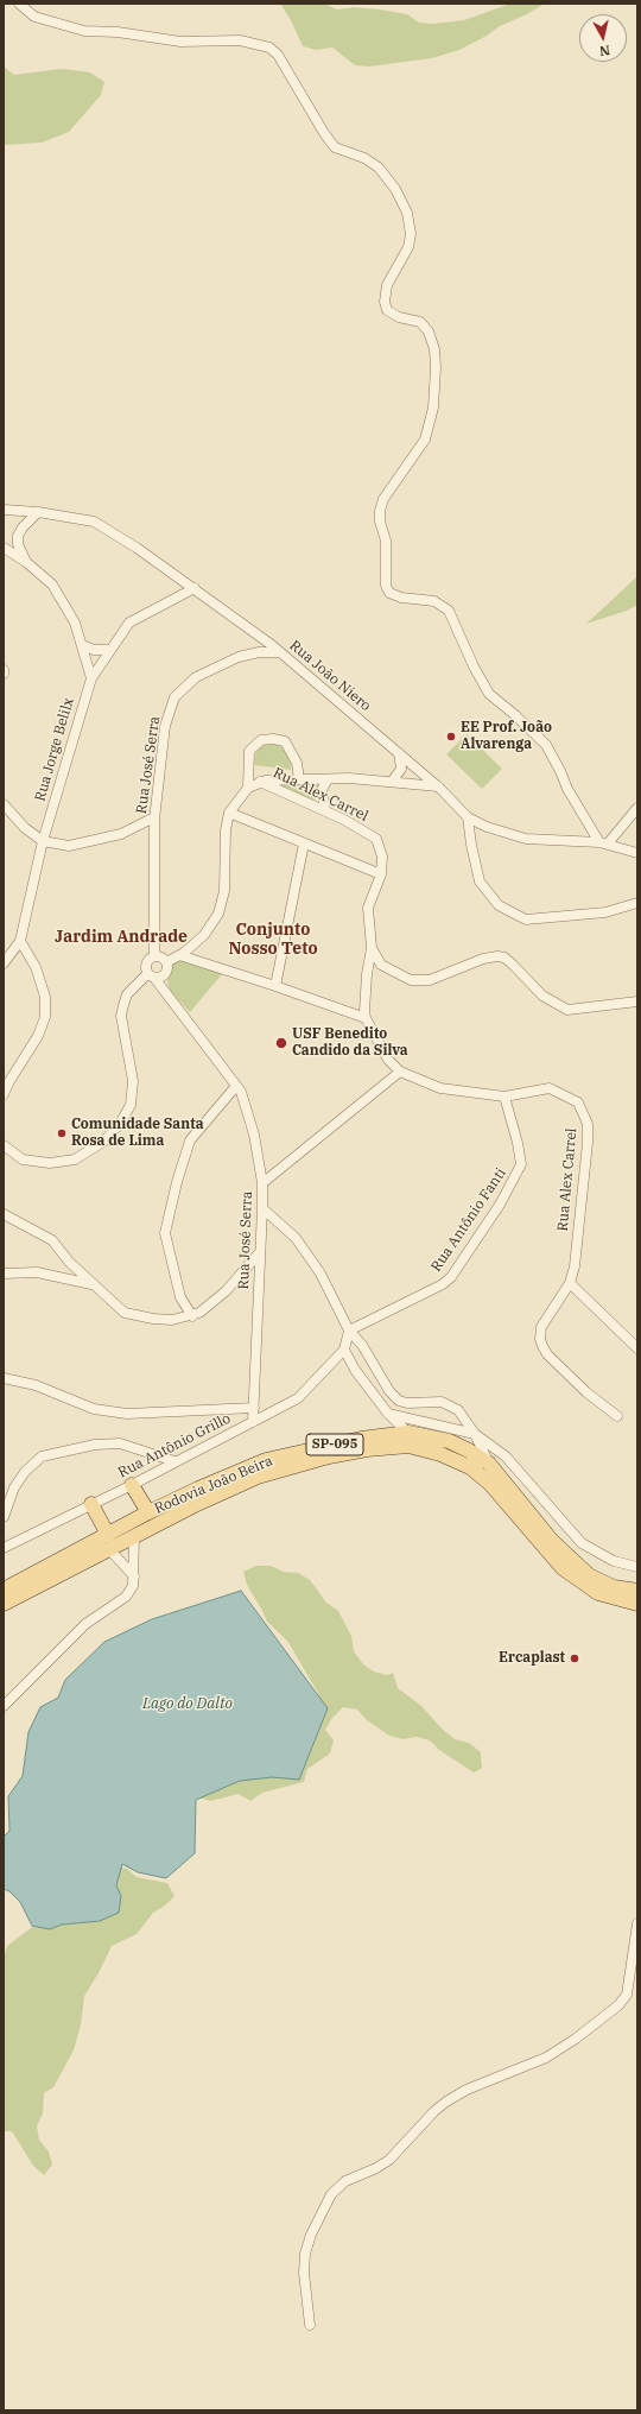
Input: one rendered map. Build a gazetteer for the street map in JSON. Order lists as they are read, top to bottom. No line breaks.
{"streets":{"main road":["SP-095","Rodovia João Beira"],"street":["Rua João Niero","Rua Jorge Belilx","Rua José Serra","Rua Alex Carrel","Rua Antônio Fanti","Rua Antônio Grillo"]},"crossings":[["Rua João Niero","Rua Jorge Belilx"],["Rua João Niero","Rua José Serra"],["Rua José Serra","Rua Antônio Grillo"],["Rua Alex Carrel","Rua Antônio Fanti"]],"districts":["Conjunto Nosso Teto","Jardim Andrade"],"water":["Lago do Dalto"],"places":["EE Prof. João Alvarenga","USF Benedito Candido da Silva","Comunidade Santa Rosa de Lima","Ercaplast"],"north":"bottom"}
